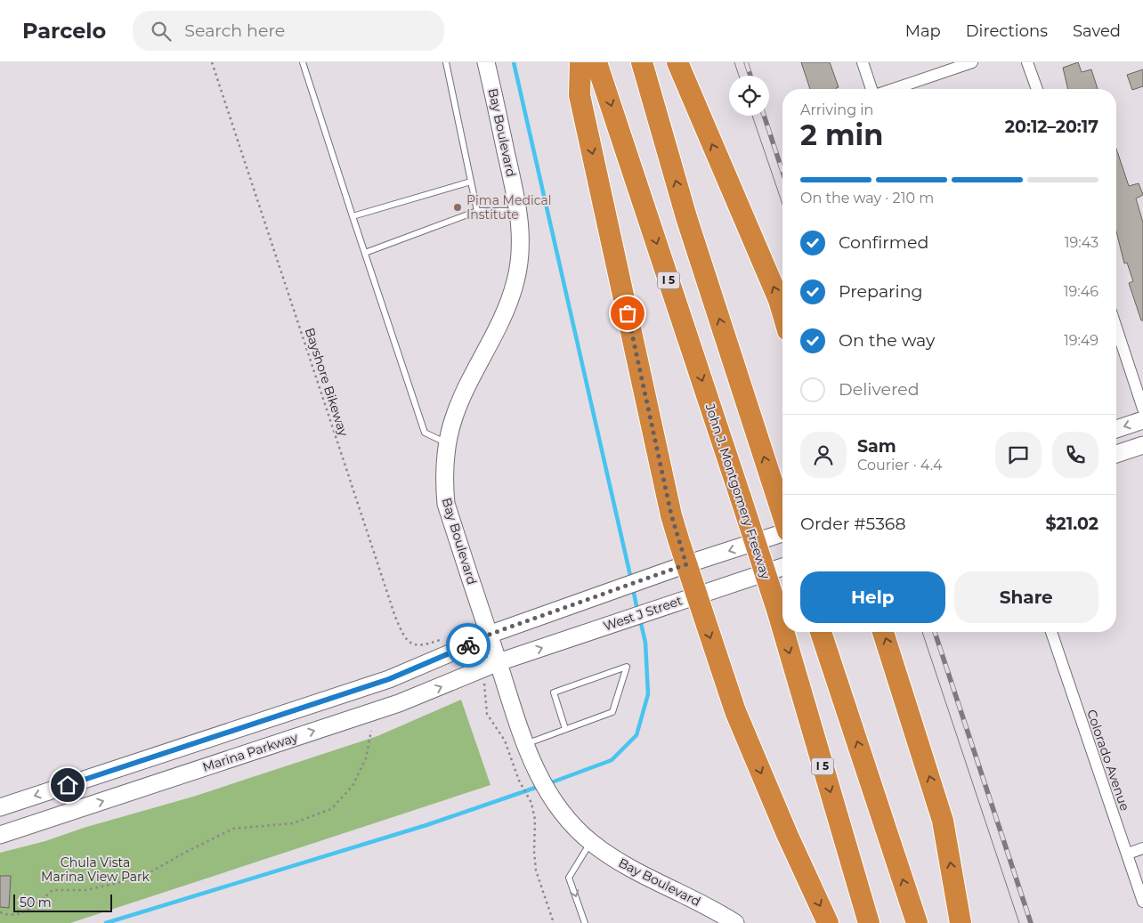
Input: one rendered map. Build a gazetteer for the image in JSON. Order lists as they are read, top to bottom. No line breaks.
{"streets":{"highway":["I 5","John J. Montgomery Freeway"],"main road":["Bay Boulevard","West J Street","Marina Parkway"],"street":["Colorado Avenue"],"path":["Bayshore Bikeway"]},"crossings":[["Bay Boulevard","West J Street"],["Bay Boulevard","Marina Parkway"],["West J Street","Marina Parkway"]],"parks":["Chula Vista Marina View Park"],"places":["Pima Medical Institute"],"scale_bar":"50 m","page":{"header":"Parcelo","search":"Search here","nav":["Map","Directions","Saved"],"heading":["2 min","Arriving in","20:12–20:17"],"panel":["Sam","Courier · 4.4","Order #5368","$21.02"],"bar":"On the way · 210 m","list":[["Confirmed","19:43"],["Preparing","19:46"],["On the way","19:49"],"Delivered"],"buttons":["Help","Share"],"scale":"50 m"}}
